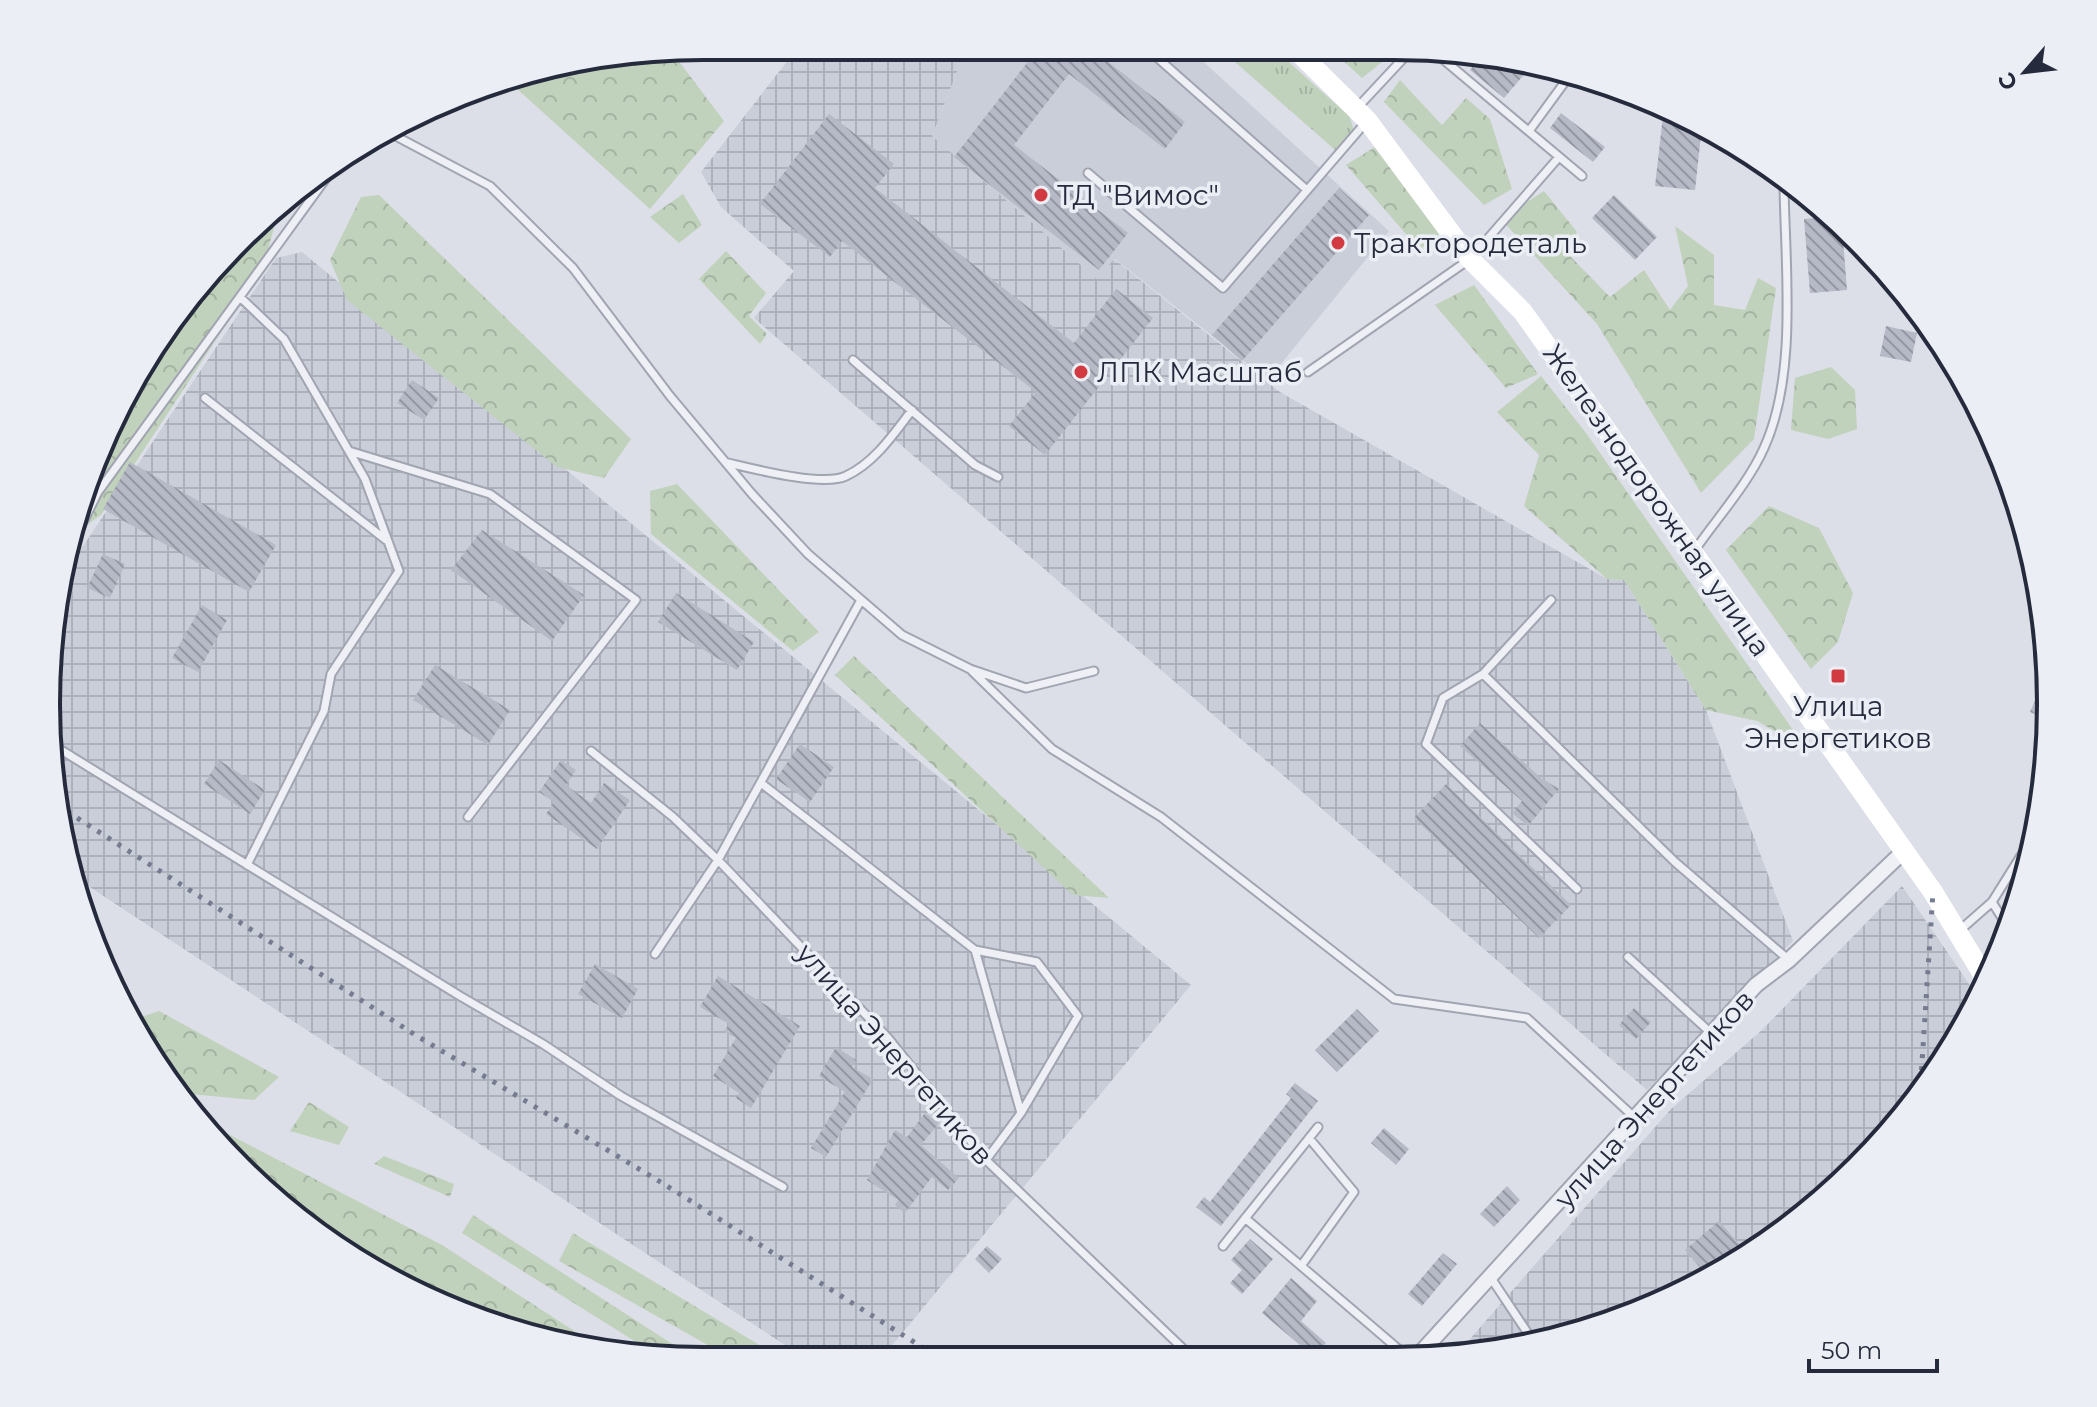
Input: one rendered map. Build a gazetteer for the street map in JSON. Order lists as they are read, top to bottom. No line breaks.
{"streets":{"street":["Железнодорожная улица","улица Энергетиков"]},"crossings":[["Железнодорожная улица","улица Энергетиков"]],"places":{"other":["ТД \"Вимос\"","Трактородеталь","ЛПК Масштаб"],"transit":["Улица Энергетиков"]},"scale_bar":"50 m","north":"bottom left"}
